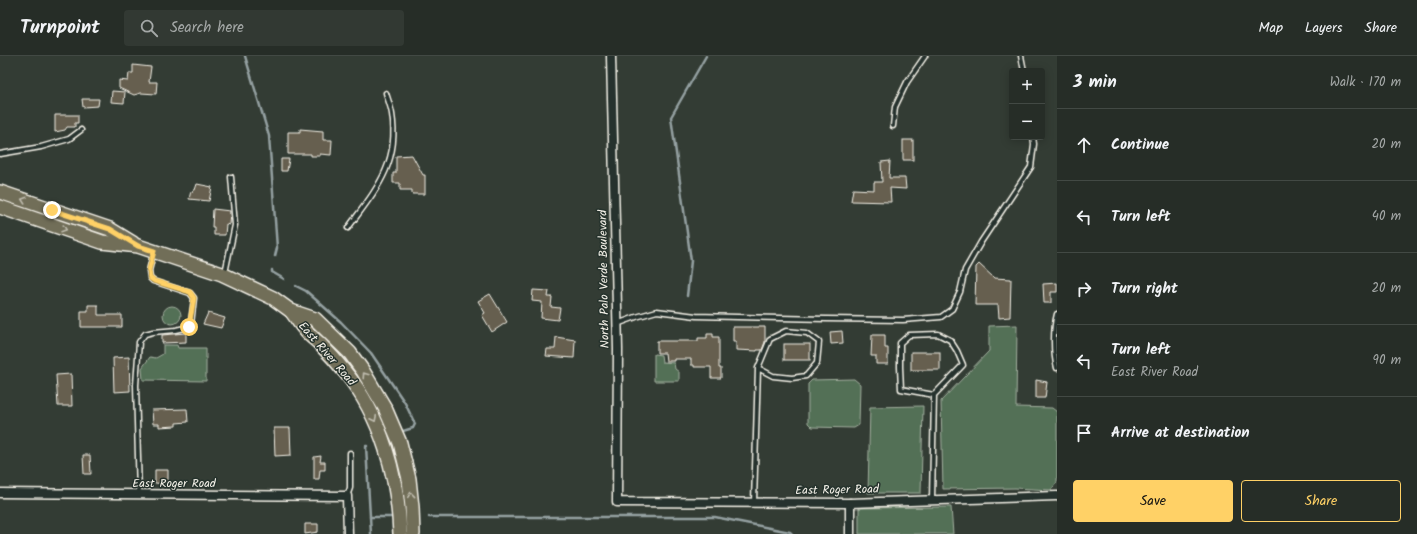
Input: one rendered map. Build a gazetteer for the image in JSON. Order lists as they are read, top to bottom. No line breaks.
{"streets":{"main road":["East River Road"],"street":["North Palo Verde Boulevard","East Roger Road"]},"crossings":[["North Palo Verde Boulevard","East Roger Road"]],"page":{"header":"Turnpoint","search":"Search here","nav":["Map","Layers","Share"],"heading":["3 min","Walk · 170 m"],"map_buttons":["+","−"],"list":[["Continue","20 m"],["Turn left","40 m"],["Turn right","20 m"],["Turn left","East River Road","90 m"],"Arrive at destination"],"buttons":["Save","Share"]}}
